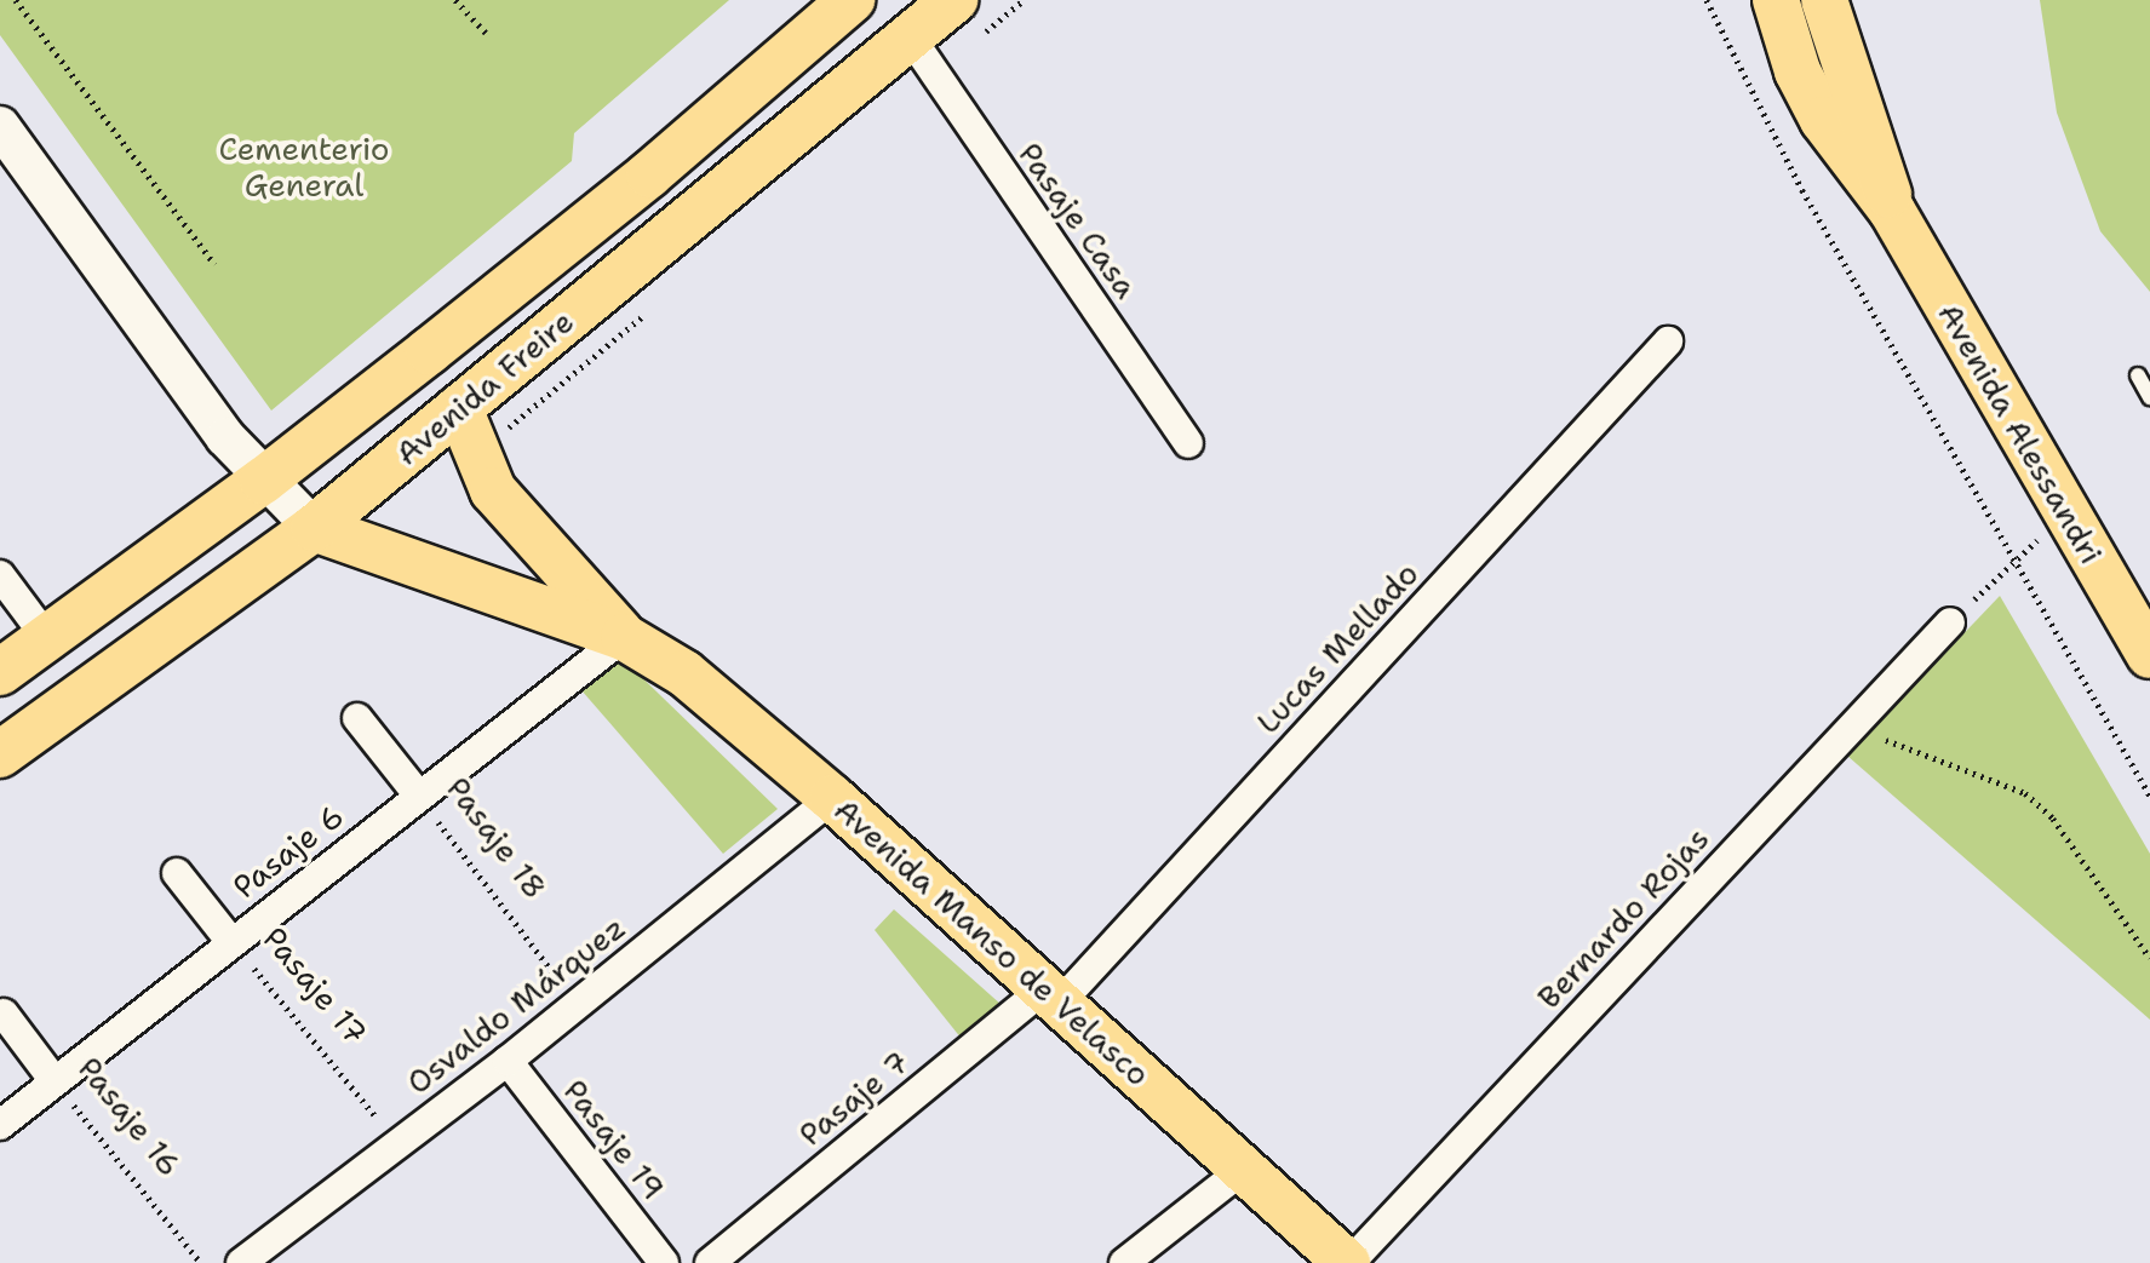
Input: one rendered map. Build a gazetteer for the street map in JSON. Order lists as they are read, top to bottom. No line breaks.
{"streets":{"main road":["Avenida Freire","Avenida Alessandri","Avenida Manso de Velasco"],"street":["Pasaje Casa","Lucas Mellado","Pasaje 18","Pasaje 6","Bernardo Rojas","Pasaje 17","Osvaldo Márquez","Pasaje 7","Pasaje 16","Pasaje 19"]},"crossings":[["Pasaje Casa","Avenida Freire"],["Avenida Freire","Avenida Manso de Velasco"],["Lucas Mellado","Avenida Manso de Velasco"],["Lucas Mellado","Pasaje 7"],["Pasaje 18","Pasaje 6"],["Pasaje 18","Osvaldo Márquez"],["Pasaje 6","Avenida Manso de Velasco"],["Pasaje 6","Pasaje 17"],["Pasaje 6","Pasaje 16"],["Bernardo Rojas","Avenida Manso de Velasco"],["Avenida Manso de Velasco","Osvaldo Márquez"],["Avenida Manso de Velasco","Pasaje 7"],["Pasaje 17","Osvaldo Márquez"],["Osvaldo Márquez","Pasaje 19"]],"parks":["Cementerio General"]}
